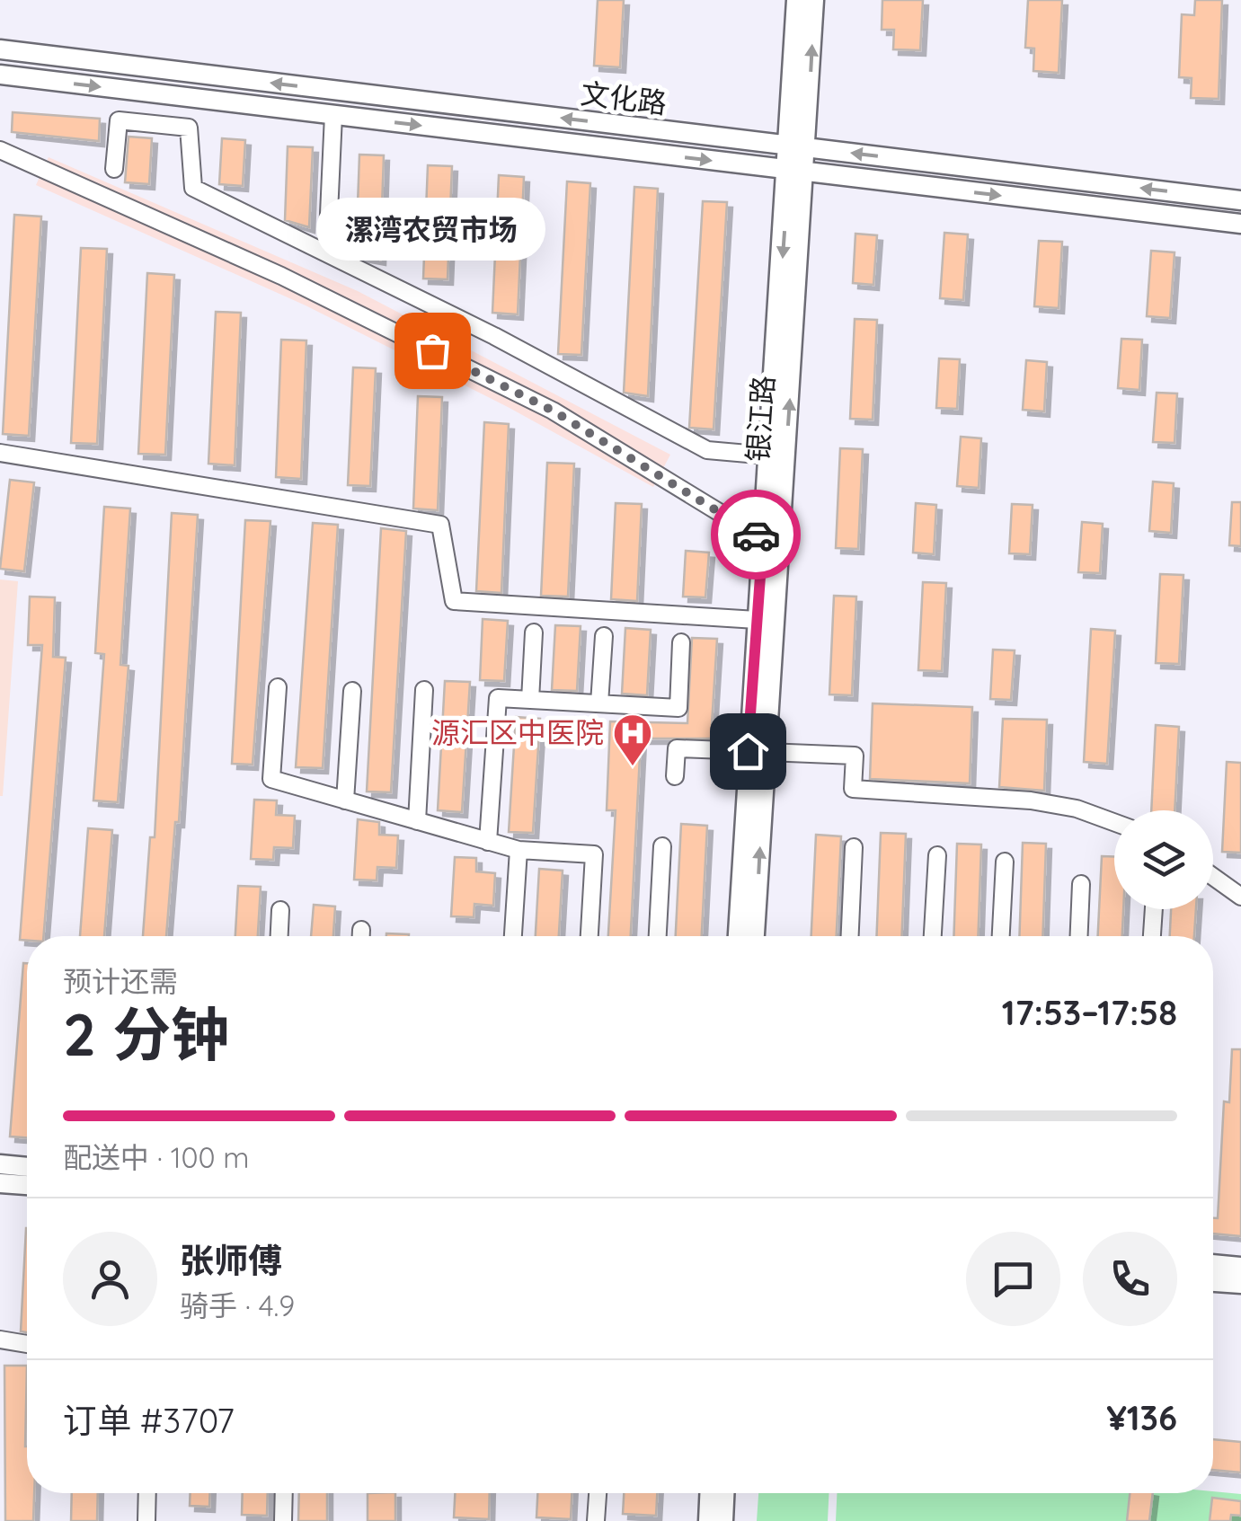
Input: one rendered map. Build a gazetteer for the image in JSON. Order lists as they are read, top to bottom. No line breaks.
{"streets":{"street":["文化路","银江路"]},"crossings":[["文化路","银江路"]],"places":{"other":["漯湾农贸市场"],"hospital":["源汇区中医院"]},"page":{"bubble":"漯湾农贸市场","heading":["2 分钟","预计还需","17:53–17:58"],"panel":["张师傅","骑手 · 4.9","订单 #3707","¥136"],"bar":"配送中 · 100 m"}}
